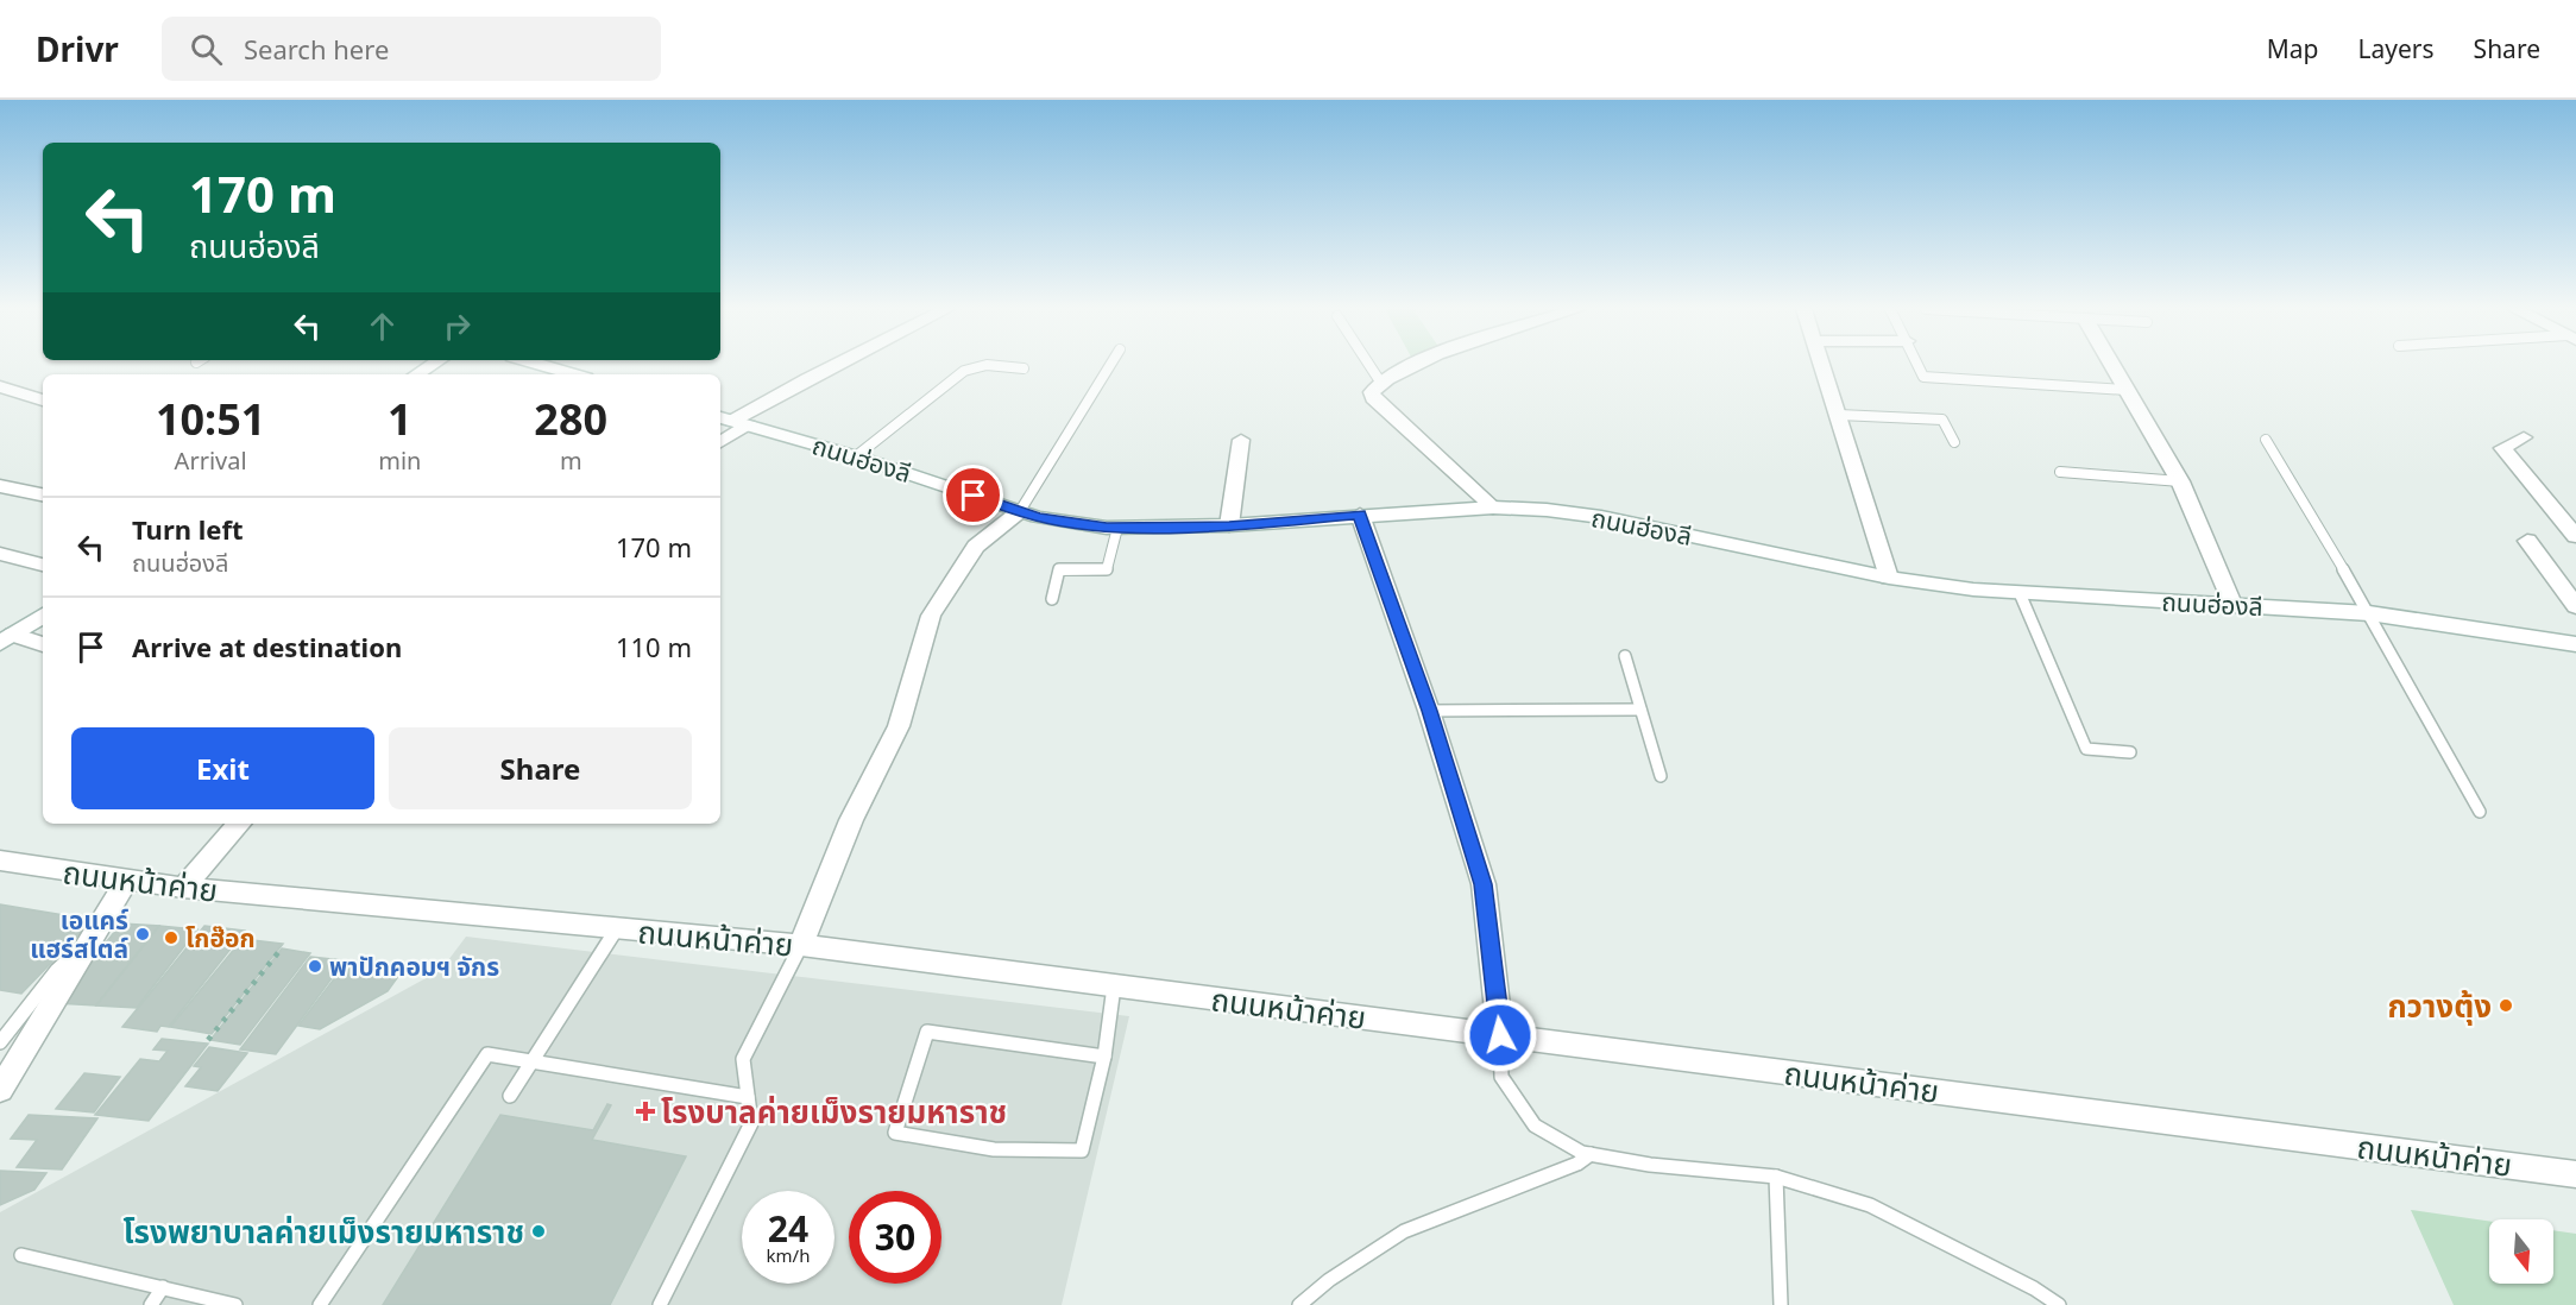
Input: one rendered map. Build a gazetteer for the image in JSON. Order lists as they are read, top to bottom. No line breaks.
{"streets":{"street":["ถนนฮ่องลี","ถนนหน้าค่าย"]},"places":{"other":["เอแคร์ แฮร์สไตล์","โกฮ๊อก","พาปักคอมฯ จักร","กวางตุ้ง","โรงพยาบาลค่ายเม็งรายมหาราช"],"health":["โรงบาลค่ายเม็งรายมหาราช"]},"north":"bottom","page":{"header":"Drivr","search":"Search here","nav":["Map","Layers","Share"],"turn":["170 m","ถนนฮ่องลี"],"eta":["10:51","Arrival","1","min","280","m"],"list":[{"name":"Turn left","note":"ถนนฮ่องลี","value":"170 m"},{"name":"Arrive at destination","value":"110 m"}],"buttons":["Exit","Share"],"speed":"24 km/h","limit":"30"}}
